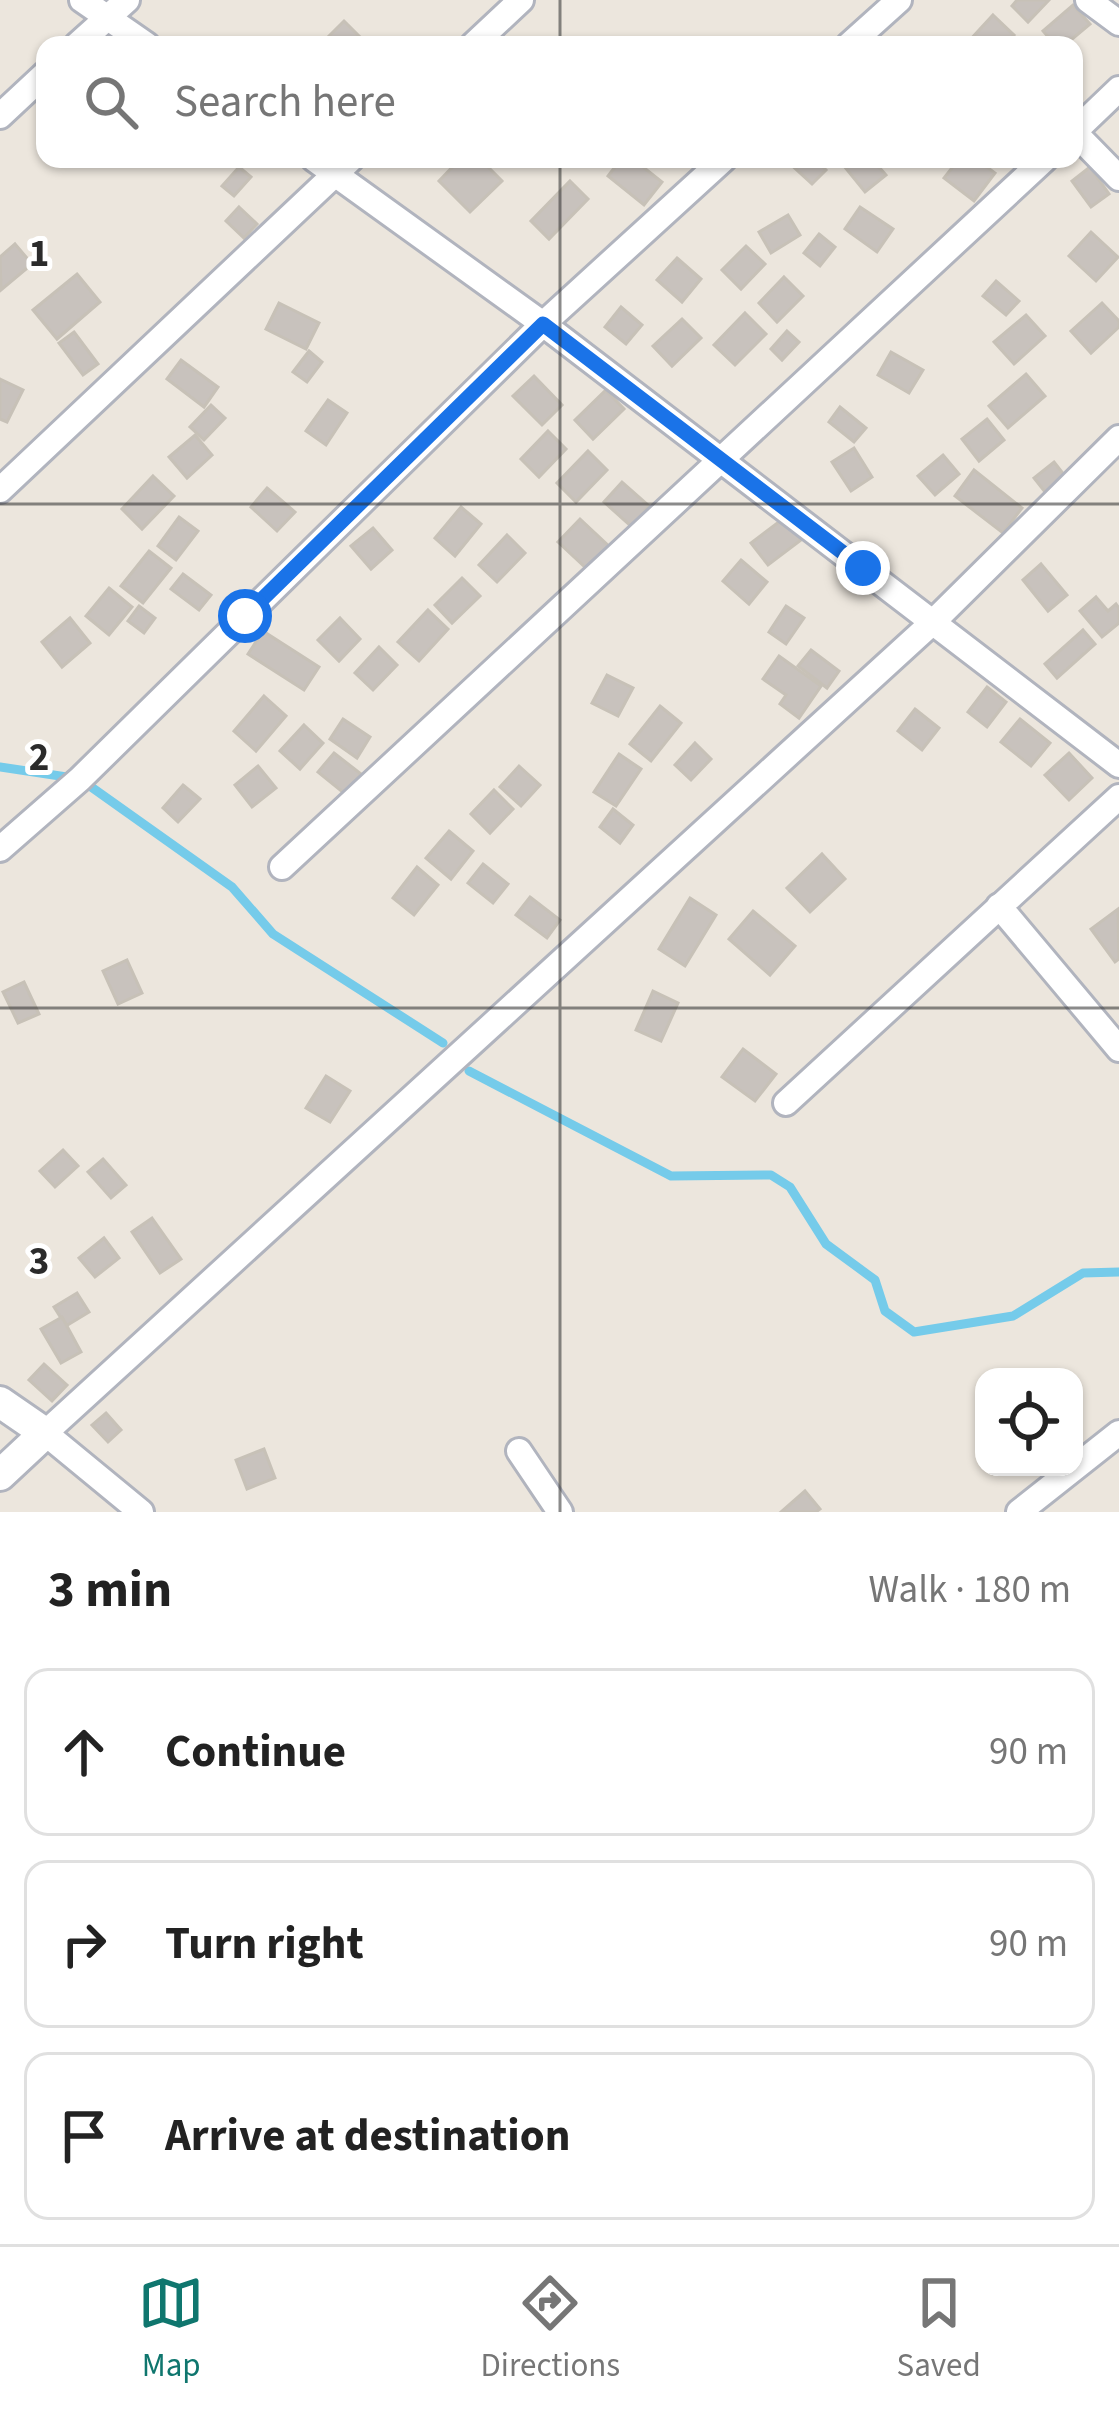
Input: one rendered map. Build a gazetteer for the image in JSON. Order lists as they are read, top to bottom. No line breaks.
{"page":{"search":"Search here","heading":["3 min","Walk · 180 m"],"list":[["Continue","90 m"],["Turn right","90 m"],"Arrive at destination"],"nav":["Map","Directions","Saved"]},"grid":{"rows":["1","2","3"]}}
